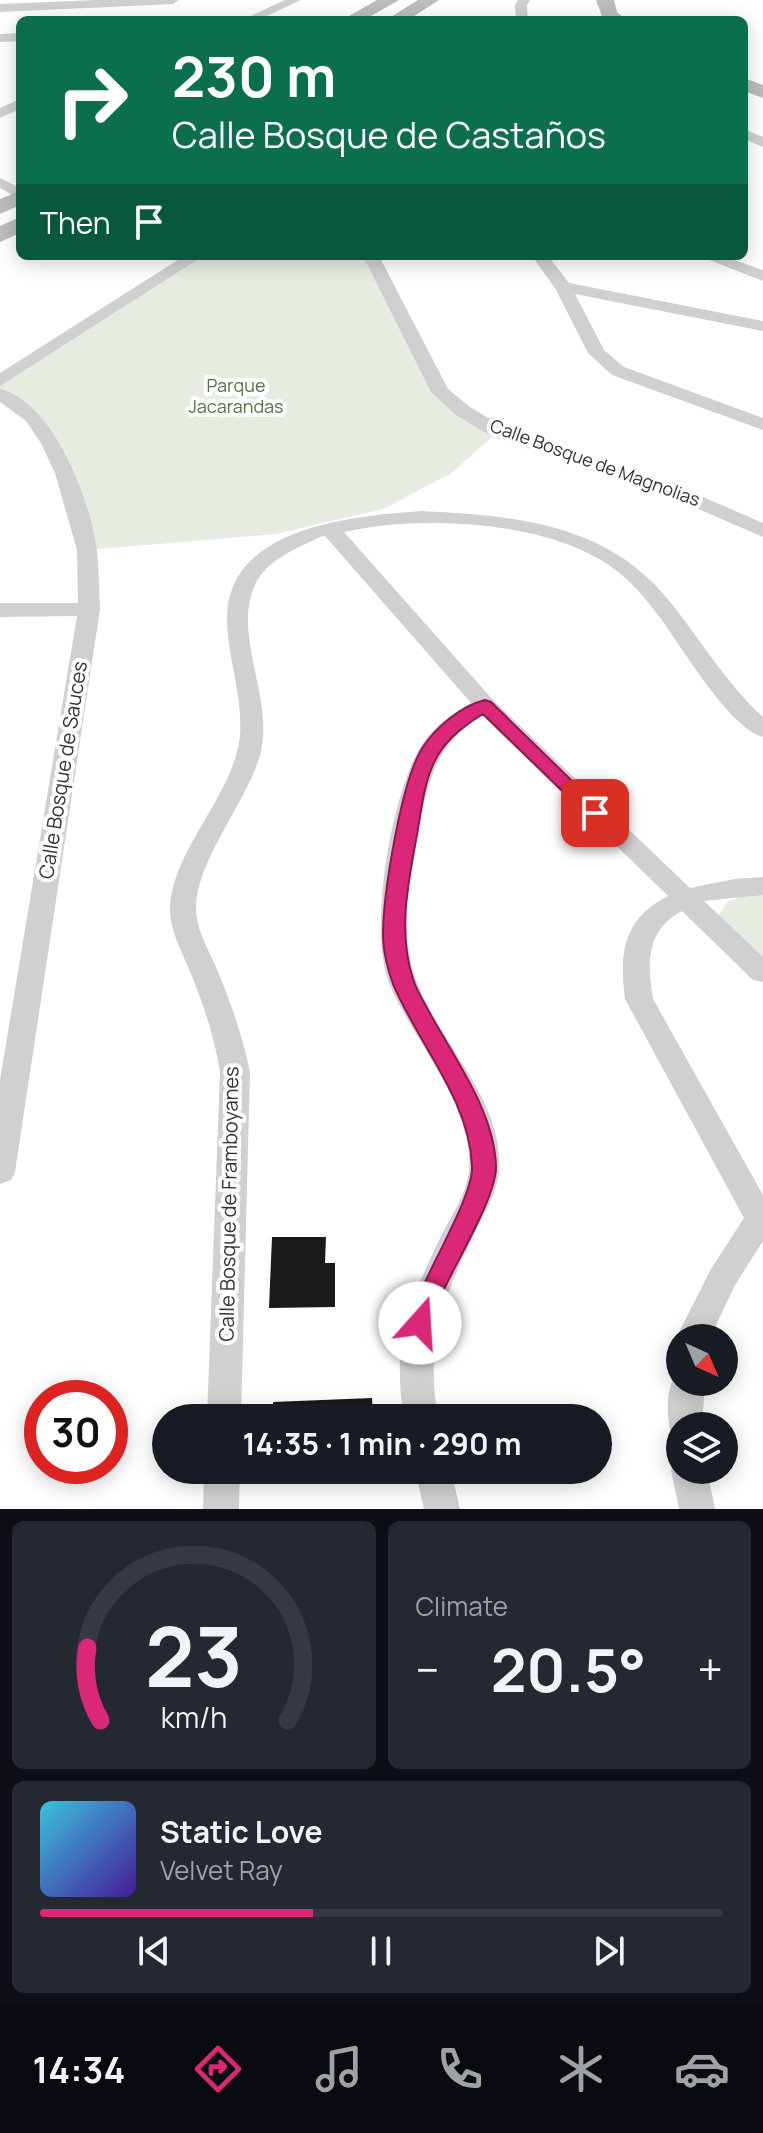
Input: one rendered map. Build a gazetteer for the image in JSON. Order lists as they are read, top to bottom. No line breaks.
{"streets":{"street":["Calle Bosque de Magnolias","Calle Bosque de Sauces","Calle Bosque de Framboyanes"]},"parks":["Parque Jacarandas"],"north":"bottom right","page":{"turn":["230 m","Calle Bosque de Castaños"],"then":"Then","limit":"30","trip":"14:35 · 1 min · 290 m","tile":"Climate","heat":["−","20.5°","+"],"song":["Static Love","Velvet Ray"],"tabs":"14:34","gauge":["23","km/h"]}}
